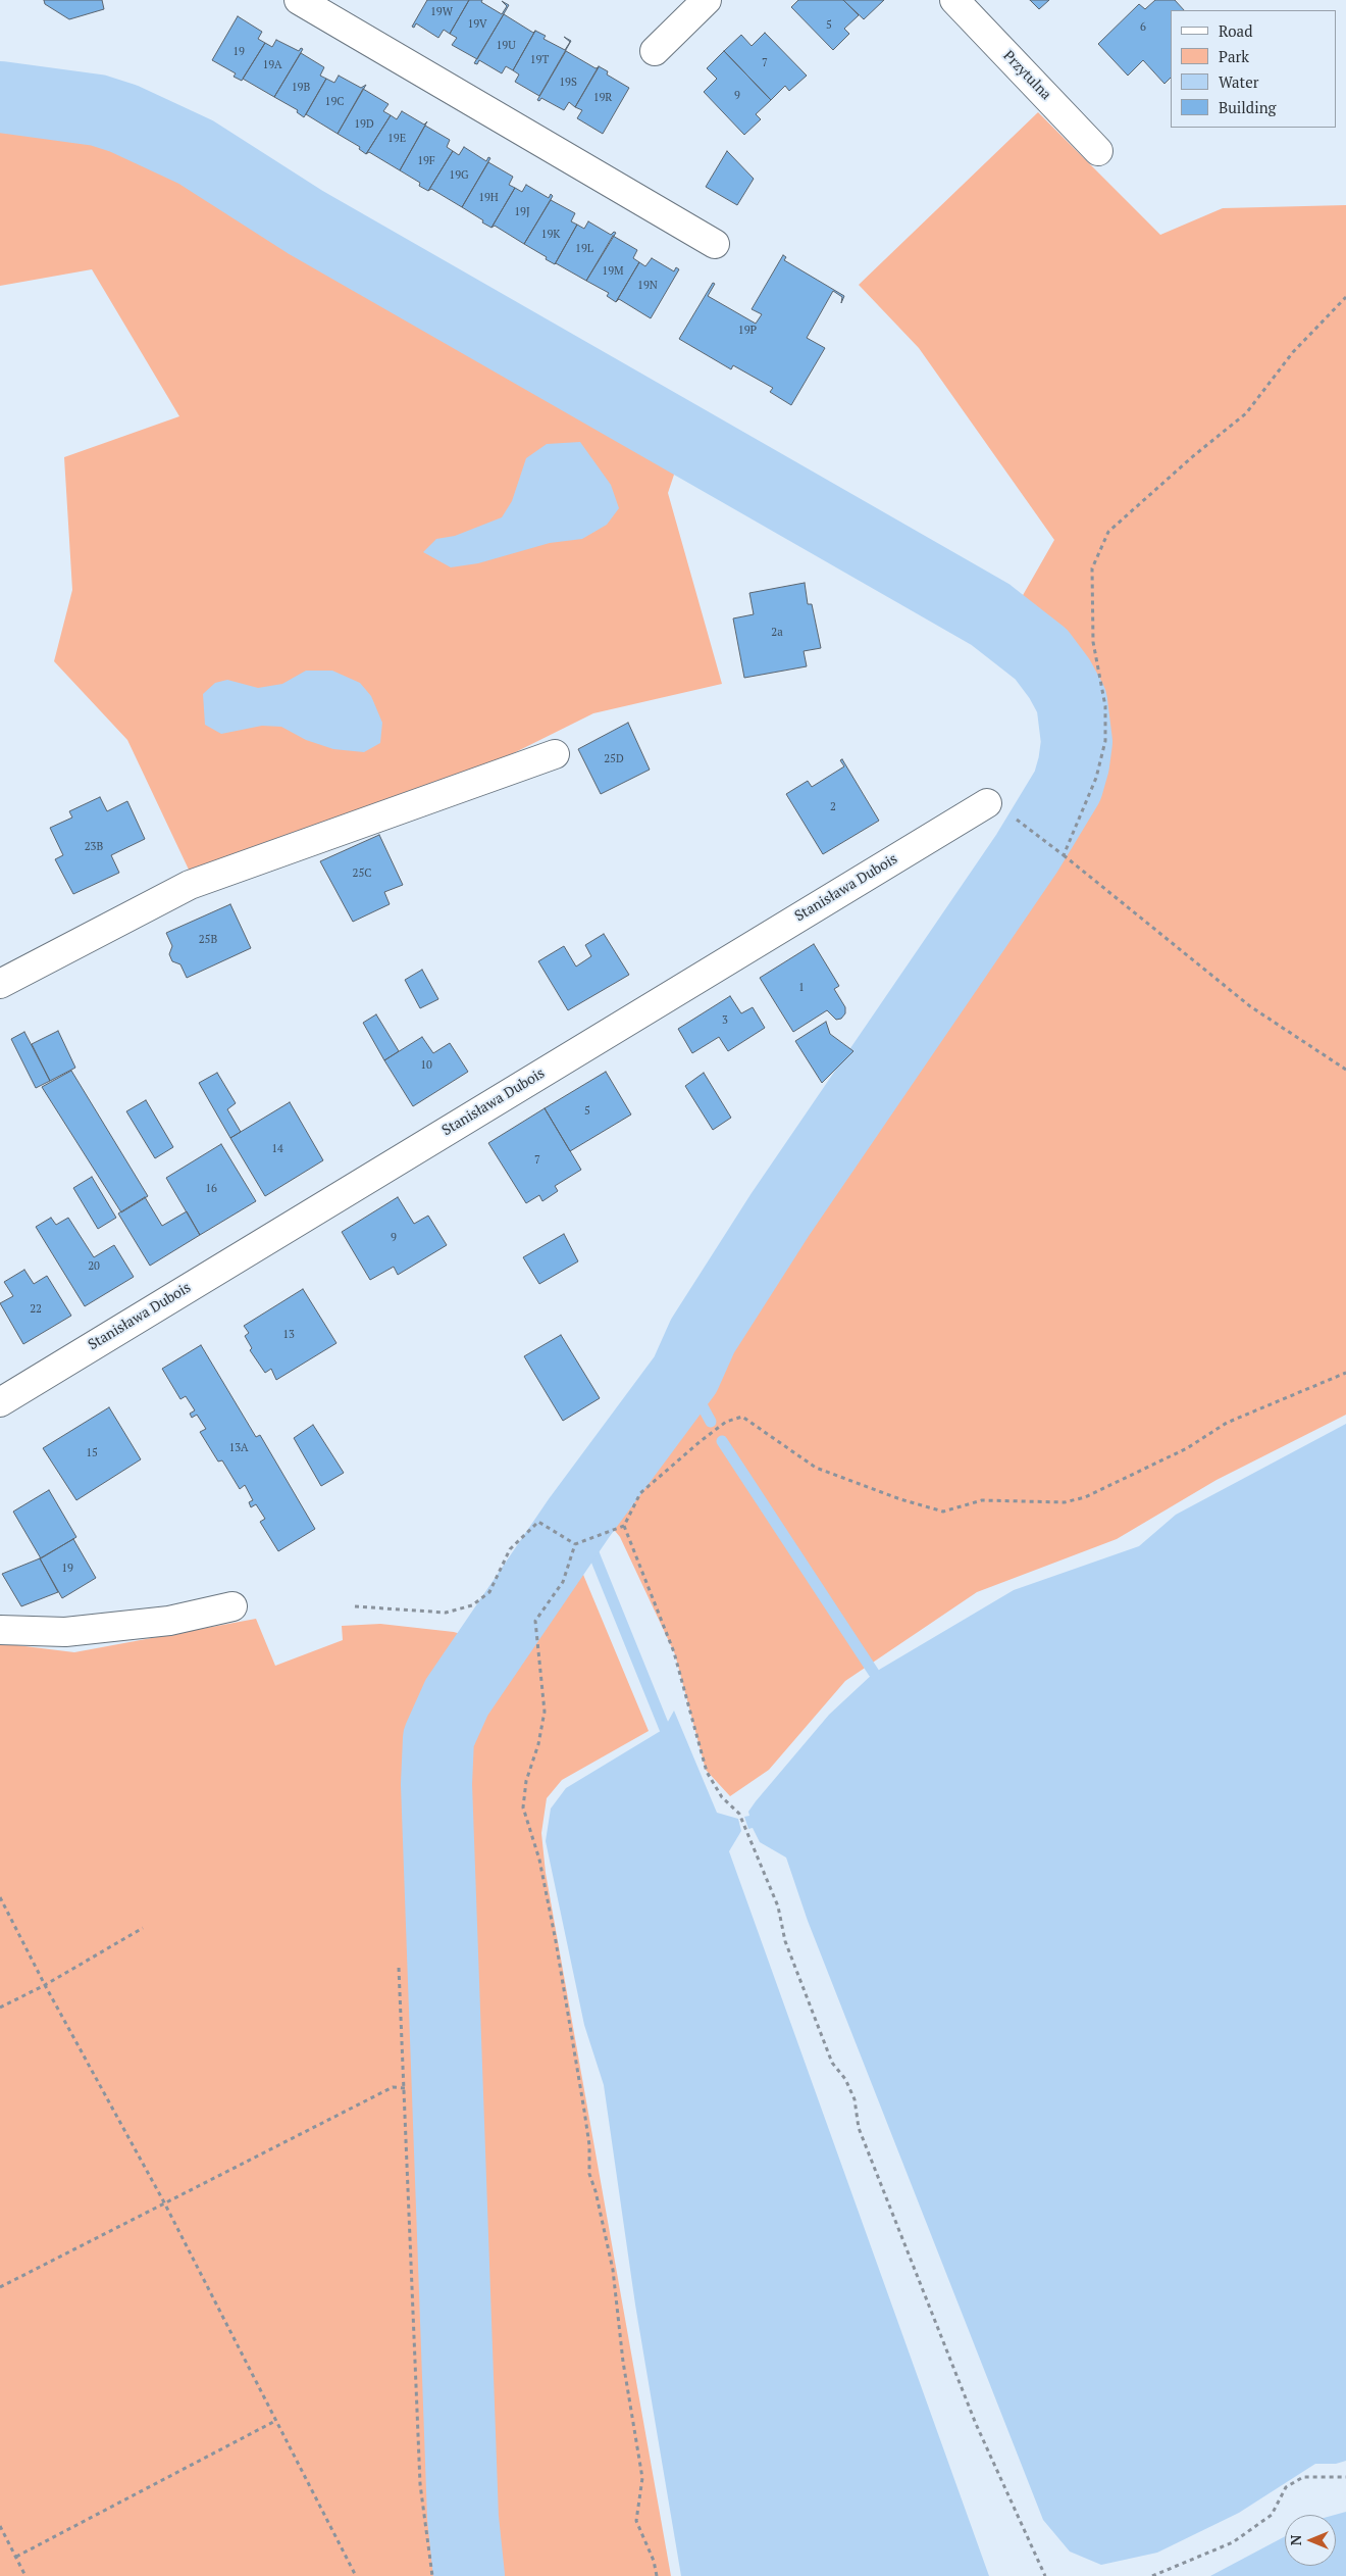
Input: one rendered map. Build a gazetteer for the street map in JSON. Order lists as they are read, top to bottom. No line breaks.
{"streets":{"street":["Przytulna","Stanisława Dubois"]},"house_numbers":["19W","19V","5","6","19U","19","19T","7","19A","19S","19B","9","19R","19C","19D","19E","19F","19G","19H","19J","19K","19L","19M","19N","19P","2a","25D","2","23B","25C","25B","1","3","10","5","14","7","16","9","20","22","13","13A","15","19"],"legend":["Road","Park","Water","Building"],"north":"left"}
